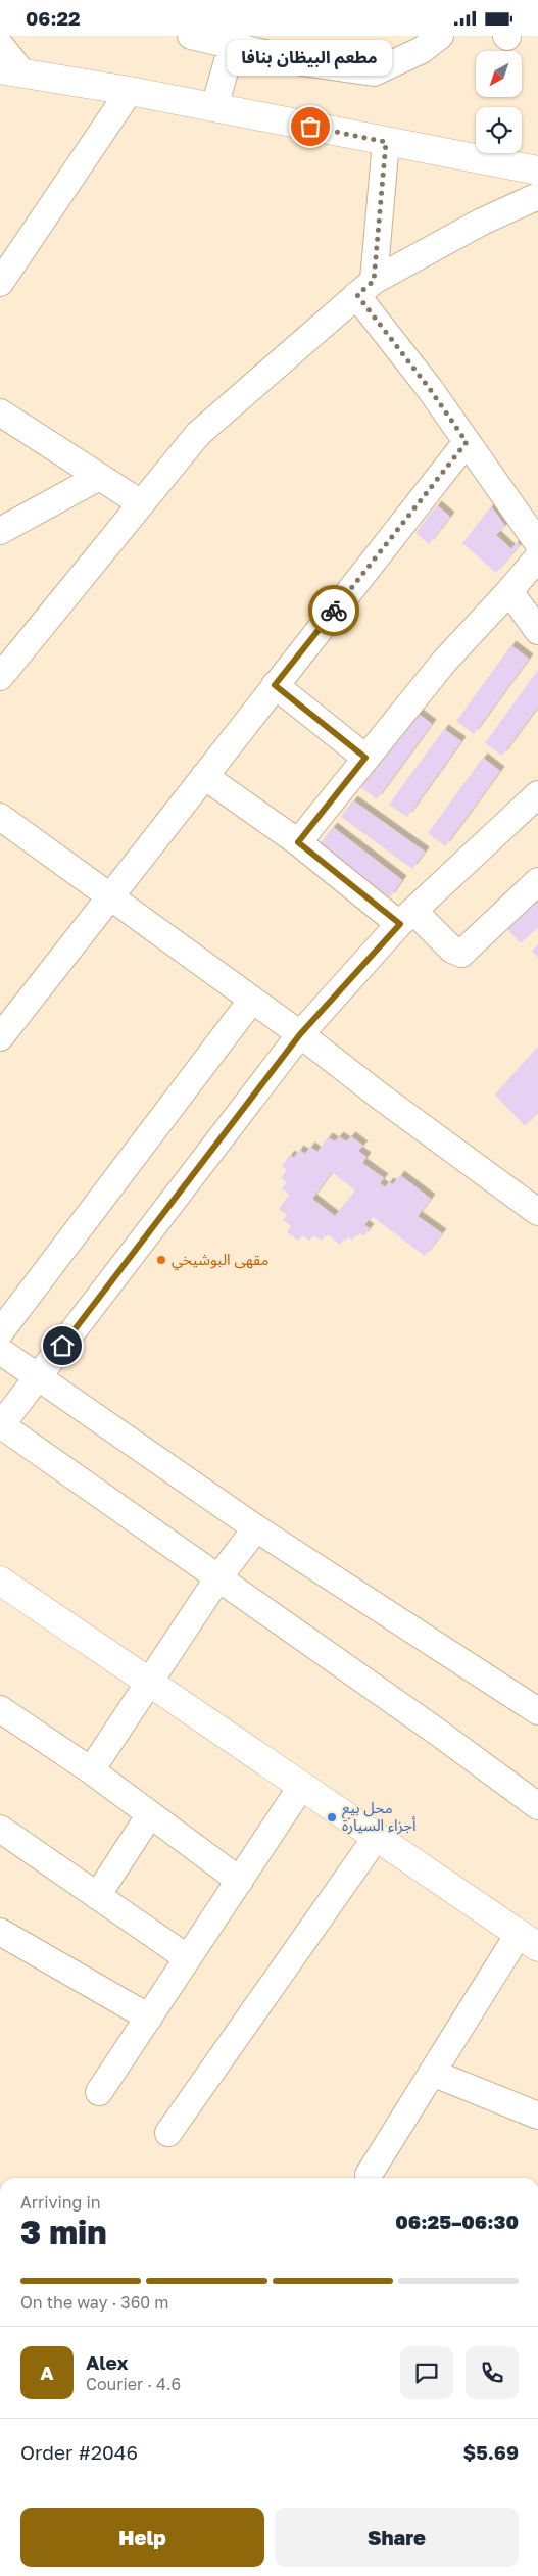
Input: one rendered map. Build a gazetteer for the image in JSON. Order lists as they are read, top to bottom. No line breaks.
{"places":["مطعم البيظان بنافا","مقهى البوشيخي","محل بيع أجزاء السيارة"],"north":"bottom left","page":{"status":"06:22","bubble":"مطعم البيظان بنافا","heading":["3 min","Arriving in","06:25–06:30"],"panel":["Alex","Courier · 4.6","Order #2046","$5.69"],"bar":"On the way · 360 m","round":"A","buttons":["Help","Share"]}}
